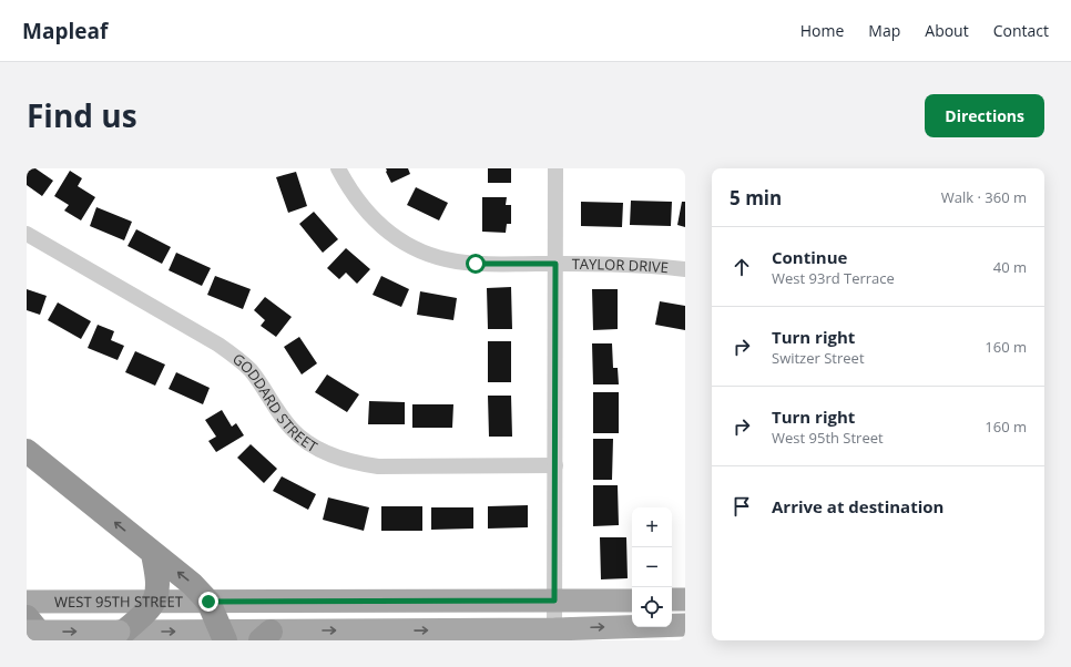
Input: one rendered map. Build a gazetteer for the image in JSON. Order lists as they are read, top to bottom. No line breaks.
{"streets":{"main road":["WEST 95TH STREET"],"street":["TAYLOR DRIVE","GODDARD STREET"]},"page":{"header":"Mapleaf","nav":["Home","Map","About","Contact"],"title":"Find us","buttons":"Directions","heading":["5 min","Walk · 360 m"],"list":[["Continue","West 93rd Terrace","40 m"],["Turn right","Switzer Street","160 m"],["Turn right","West 95th Street","160 m"],"Arrive at destination"],"map_buttons":["+","−"]}}
